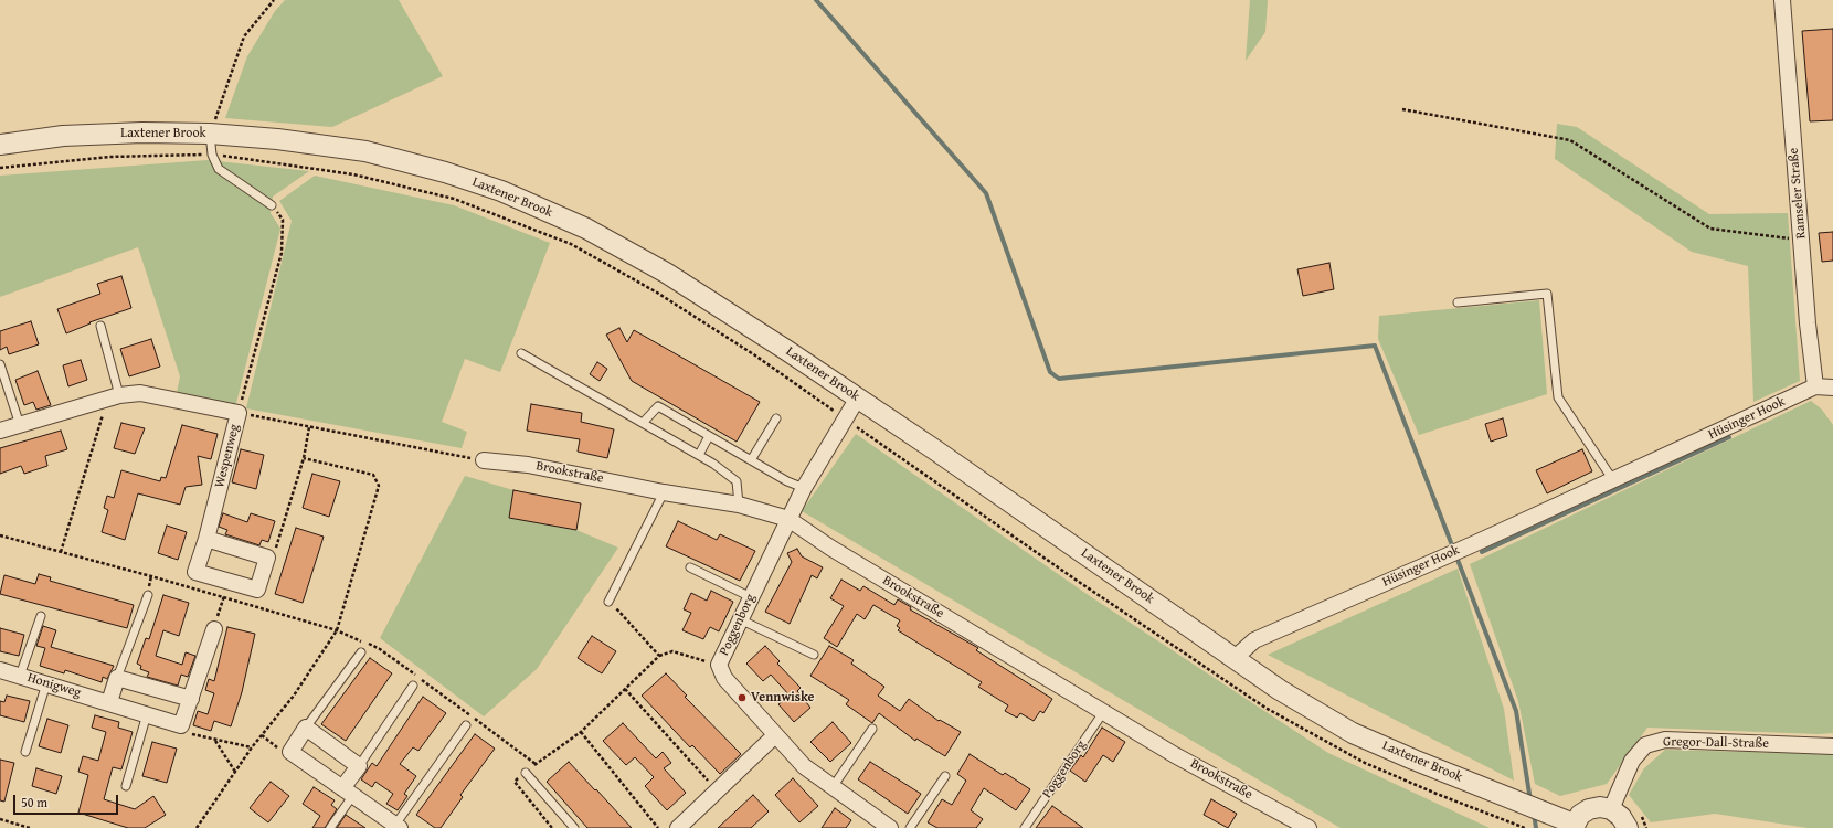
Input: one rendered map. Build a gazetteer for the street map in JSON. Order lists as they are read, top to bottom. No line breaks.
{"streets":{"street":["Laxtener Brook","Ramseler Straße","Hüsinger Hook","Wespenweg","Brookstraße","Poggenborg","Honigweg","Gregor-Dall-Straße"]},"crossings":[["Laxtener Brook","Hüsinger Hook"],["Laxtener Brook","Poggenborg"],["Ramseler Straße","Hüsinger Hook"],["Brookstraße","Poggenborg"]],"places":["Vennwiske"],"scale_bar":"50 m"}
